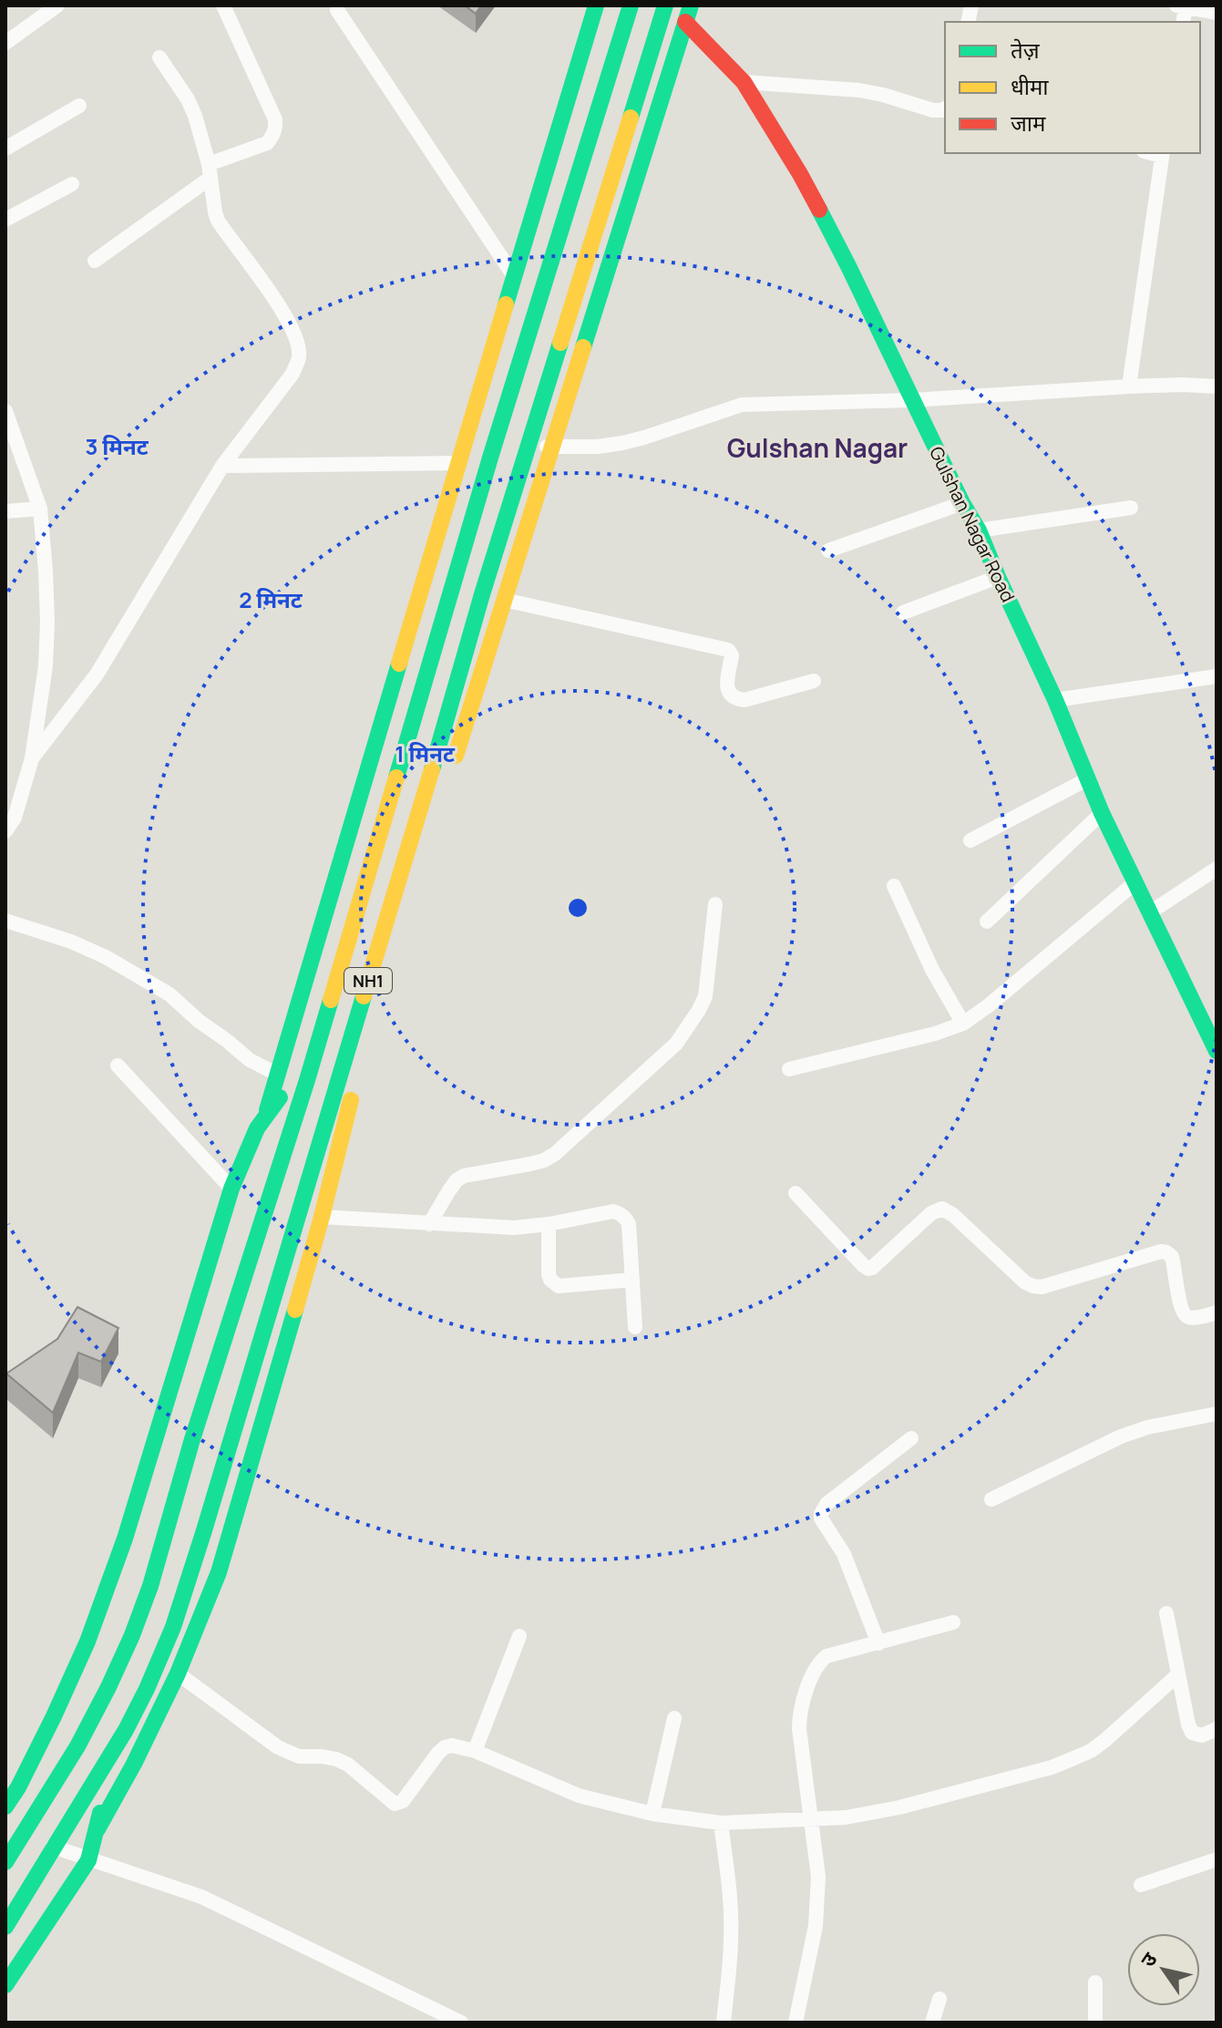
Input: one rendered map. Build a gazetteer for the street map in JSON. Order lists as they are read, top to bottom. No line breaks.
{"streets":{"main road":["Gulshan Nagar Road","NH1"]},"districts":["Gulshan Nagar"],"legend":["तेज़","धीमा","जाम"],"north":"top left","rings":["3 मिनट","2 मिनट","1 मिनट"]}
